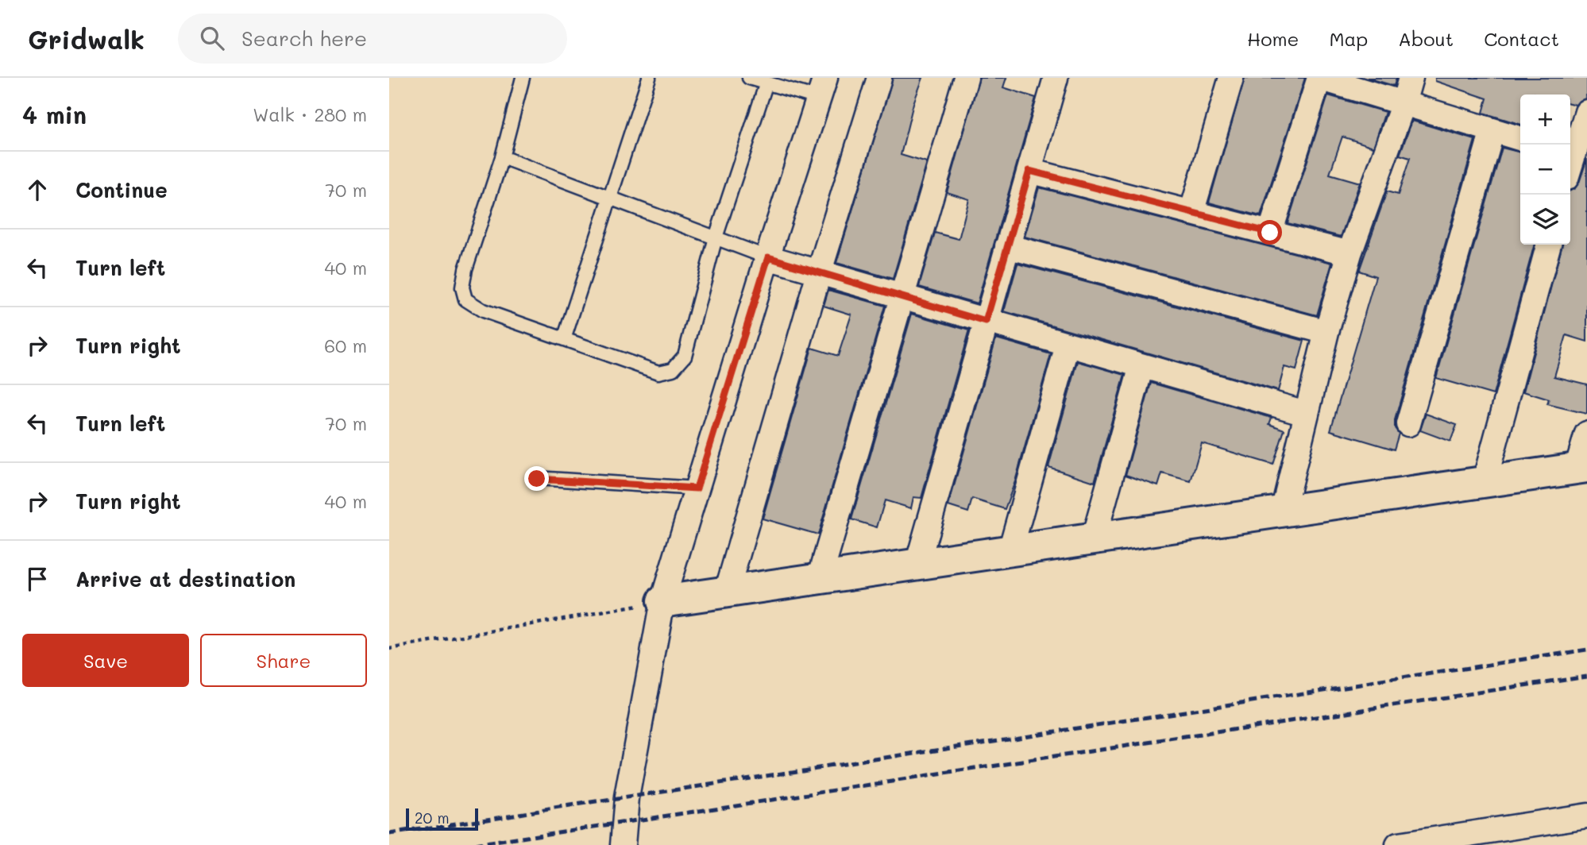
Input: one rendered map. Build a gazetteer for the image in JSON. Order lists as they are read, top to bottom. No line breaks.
{"scale_bar":"20 m","page":{"header":"Gridwalk","search":"Search here","nav":["Home","Map","About","Contact"],"heading":["4 min","Walk · 280 m"],"map_buttons":["+","−"],"list":[["Continue","70 m"],["Turn left","40 m"],["Turn right","60 m"],["Turn left","70 m"],["Turn right","40 m"],"Arrive at destination"],"buttons":["Save","Share"],"scale":"20 m"}}
